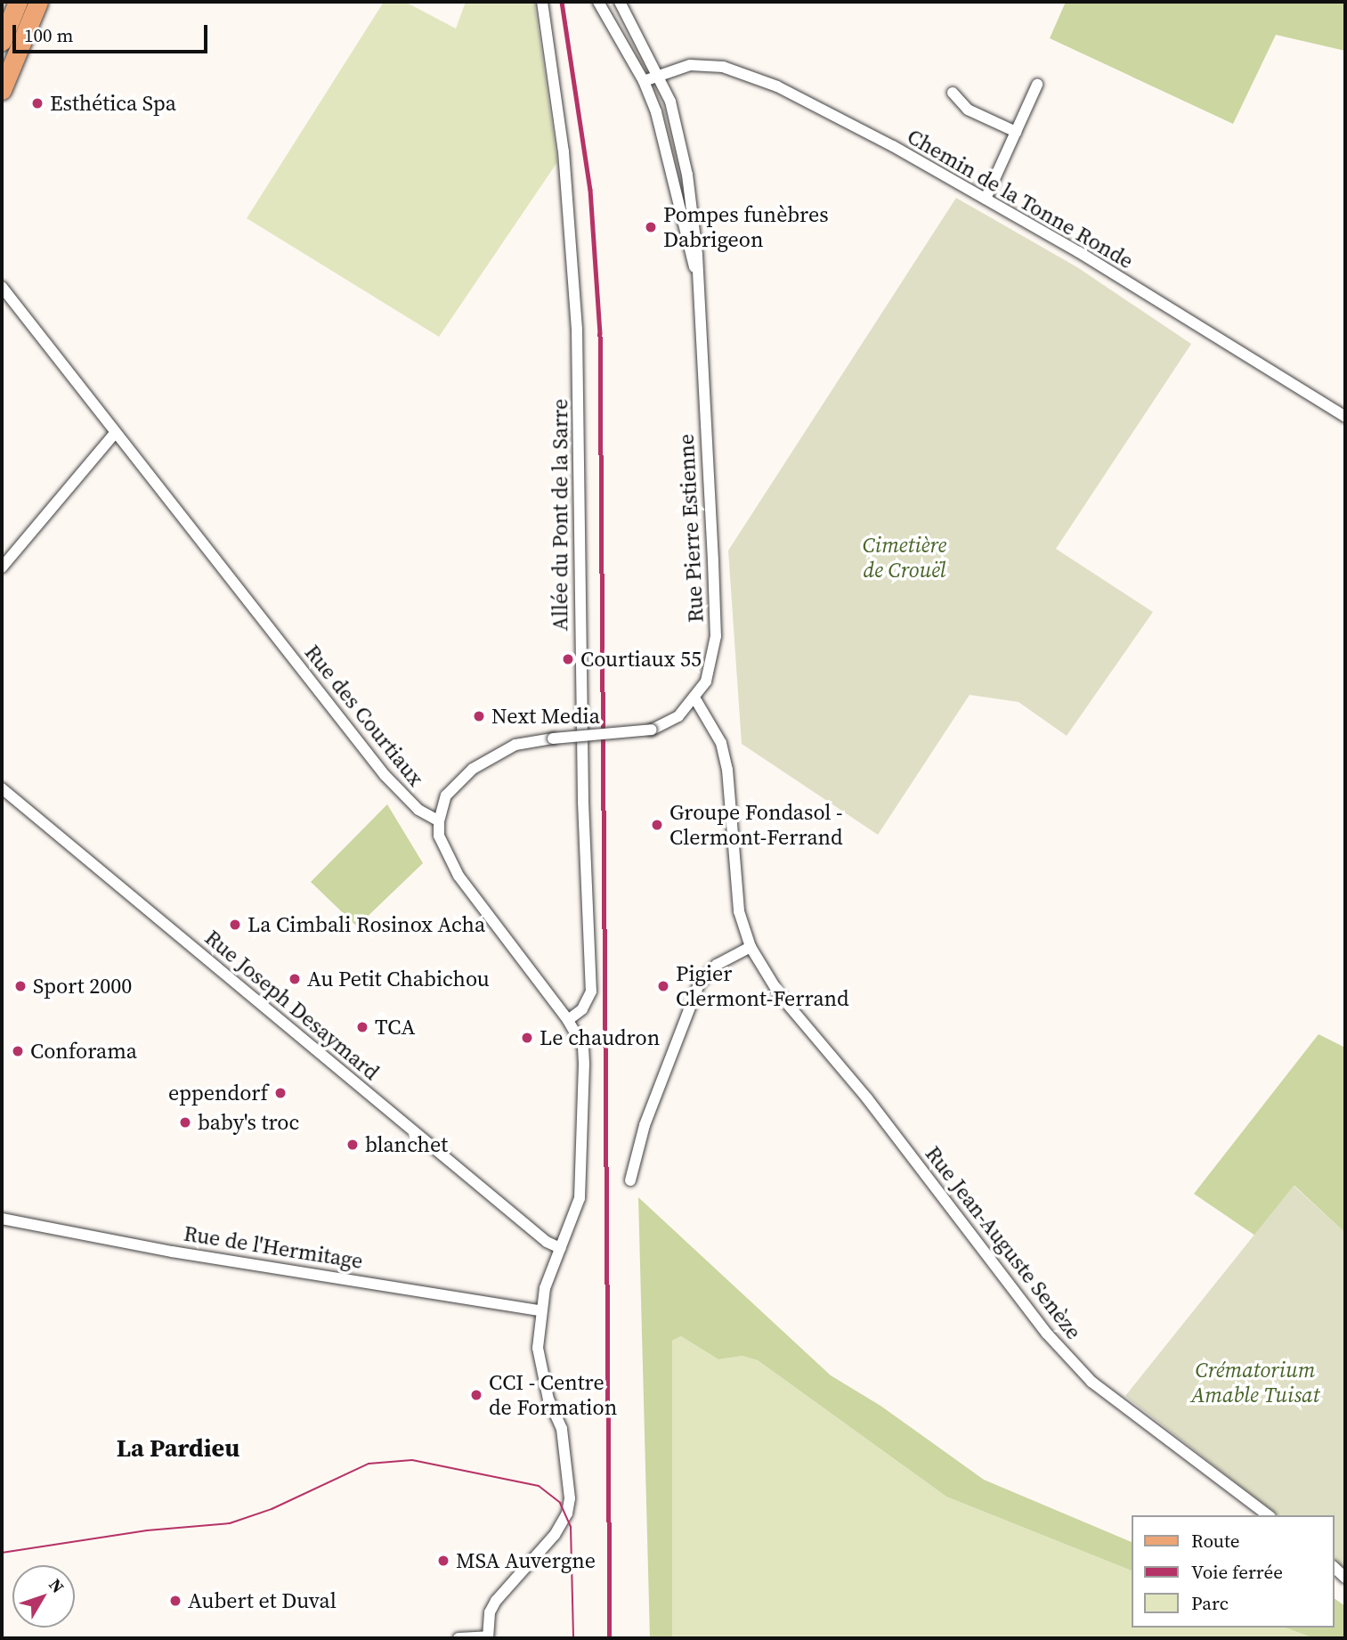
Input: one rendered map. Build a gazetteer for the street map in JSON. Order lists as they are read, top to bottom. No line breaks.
{"streets":{"street":["Chemin de la Tonne Ronde","Allée du Pont de la Sarre","Rue Pierre Estienne","Rue des Courtiaux","Rue Joseph Desaymard","Rue Jean-Auguste Senèze","Rue de l'Hermitage"]},"crossings":[["Chemin de la Tonne Ronde","Rue Pierre Estienne"],["Rue Pierre Estienne","Rue des Courtiaux"]],"districts":["La Pardieu"],"parks":["Cimetière de Crouël","Crématorium Amable Tuisat"],"places":["Esthética Spa","Pompes funèbres Dabrigeon","Courtiaux 55","Next Media","Groupe Fondasol - Clermont-Ferrand","La Cimbali Rosinox Acha","Au Petit Chabichou","Sport 2000","Pigier Clermont-Ferrand","TCA","Le chaudron","Conforama","eppendorf","baby's troc","blanchet","CCI - Centre de Formation","MSA Auvergne","Aubert et Duval"],"legend":["Route","Voie ferrée","Parc"],"scale_bar":"100 m","north":"top right"}
